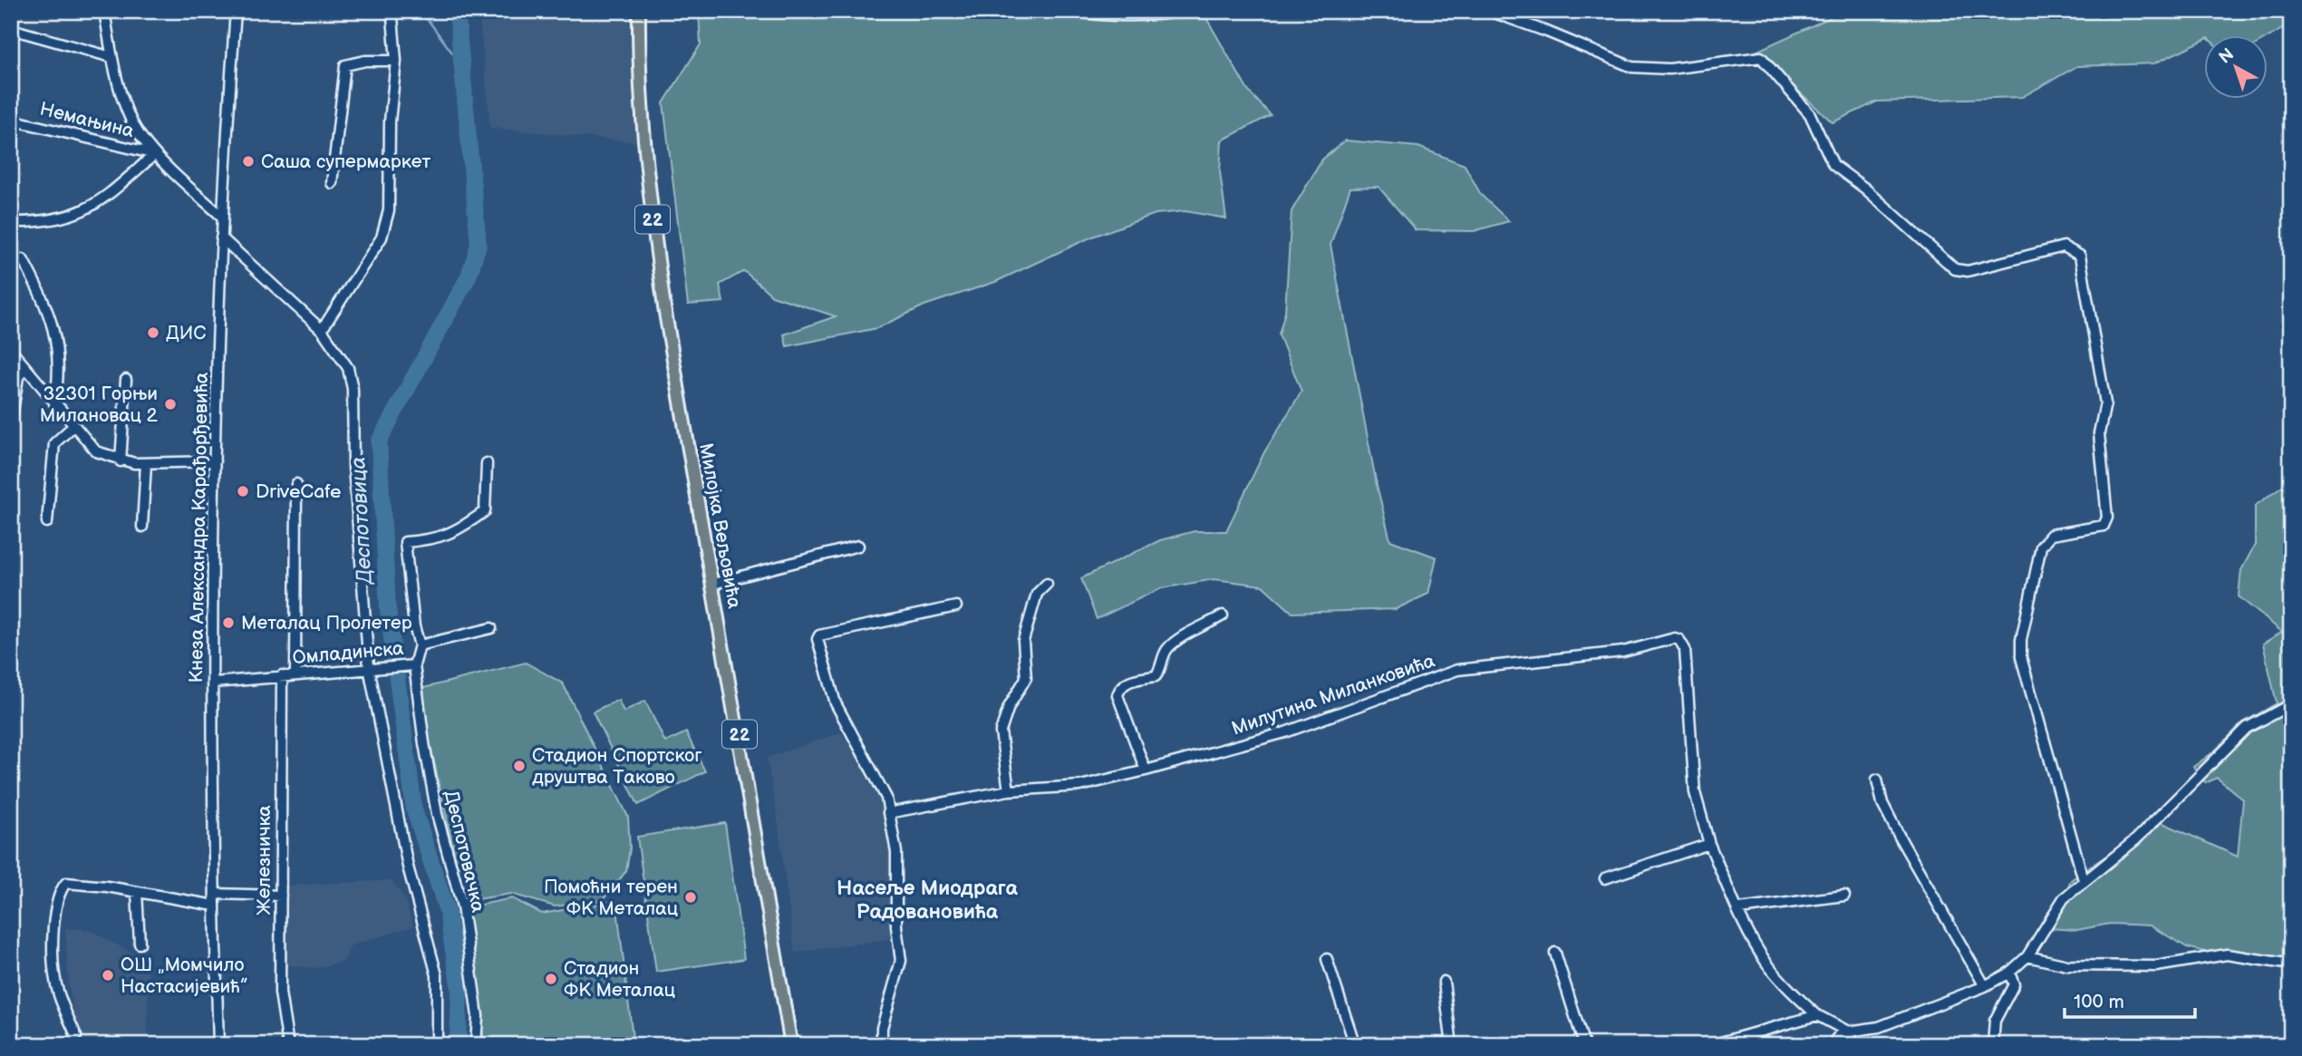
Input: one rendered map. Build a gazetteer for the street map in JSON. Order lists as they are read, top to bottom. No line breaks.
{"streets":{"main road":["22","Милојка Вељовића"],"street":["Немањина","Кнеза Александра Карађорђевића","Омладинска","Милутина Миланковића","Деспотовачка","Железничка"]},"crossings":[["Кнеза Александра Карађорђевића","Омладинска"],["Омладинска","Деспотовачка"],["Омладинска","Железничка"]],"districts":["Насеље Миодрага Радовановића"],"water":["Деспотовица"],"places":["Саша супермаркет","ДИС","32301 Горњи Милановац 2","DriveCafe","Металац Пролетер","Стадион Спортског друштва Таково","Помоћни терен ФК Металац","ОШ „Момчило Настасијевић”","Стадион ФК Металац"],"scale_bar":"100 m","north":"top left"}
